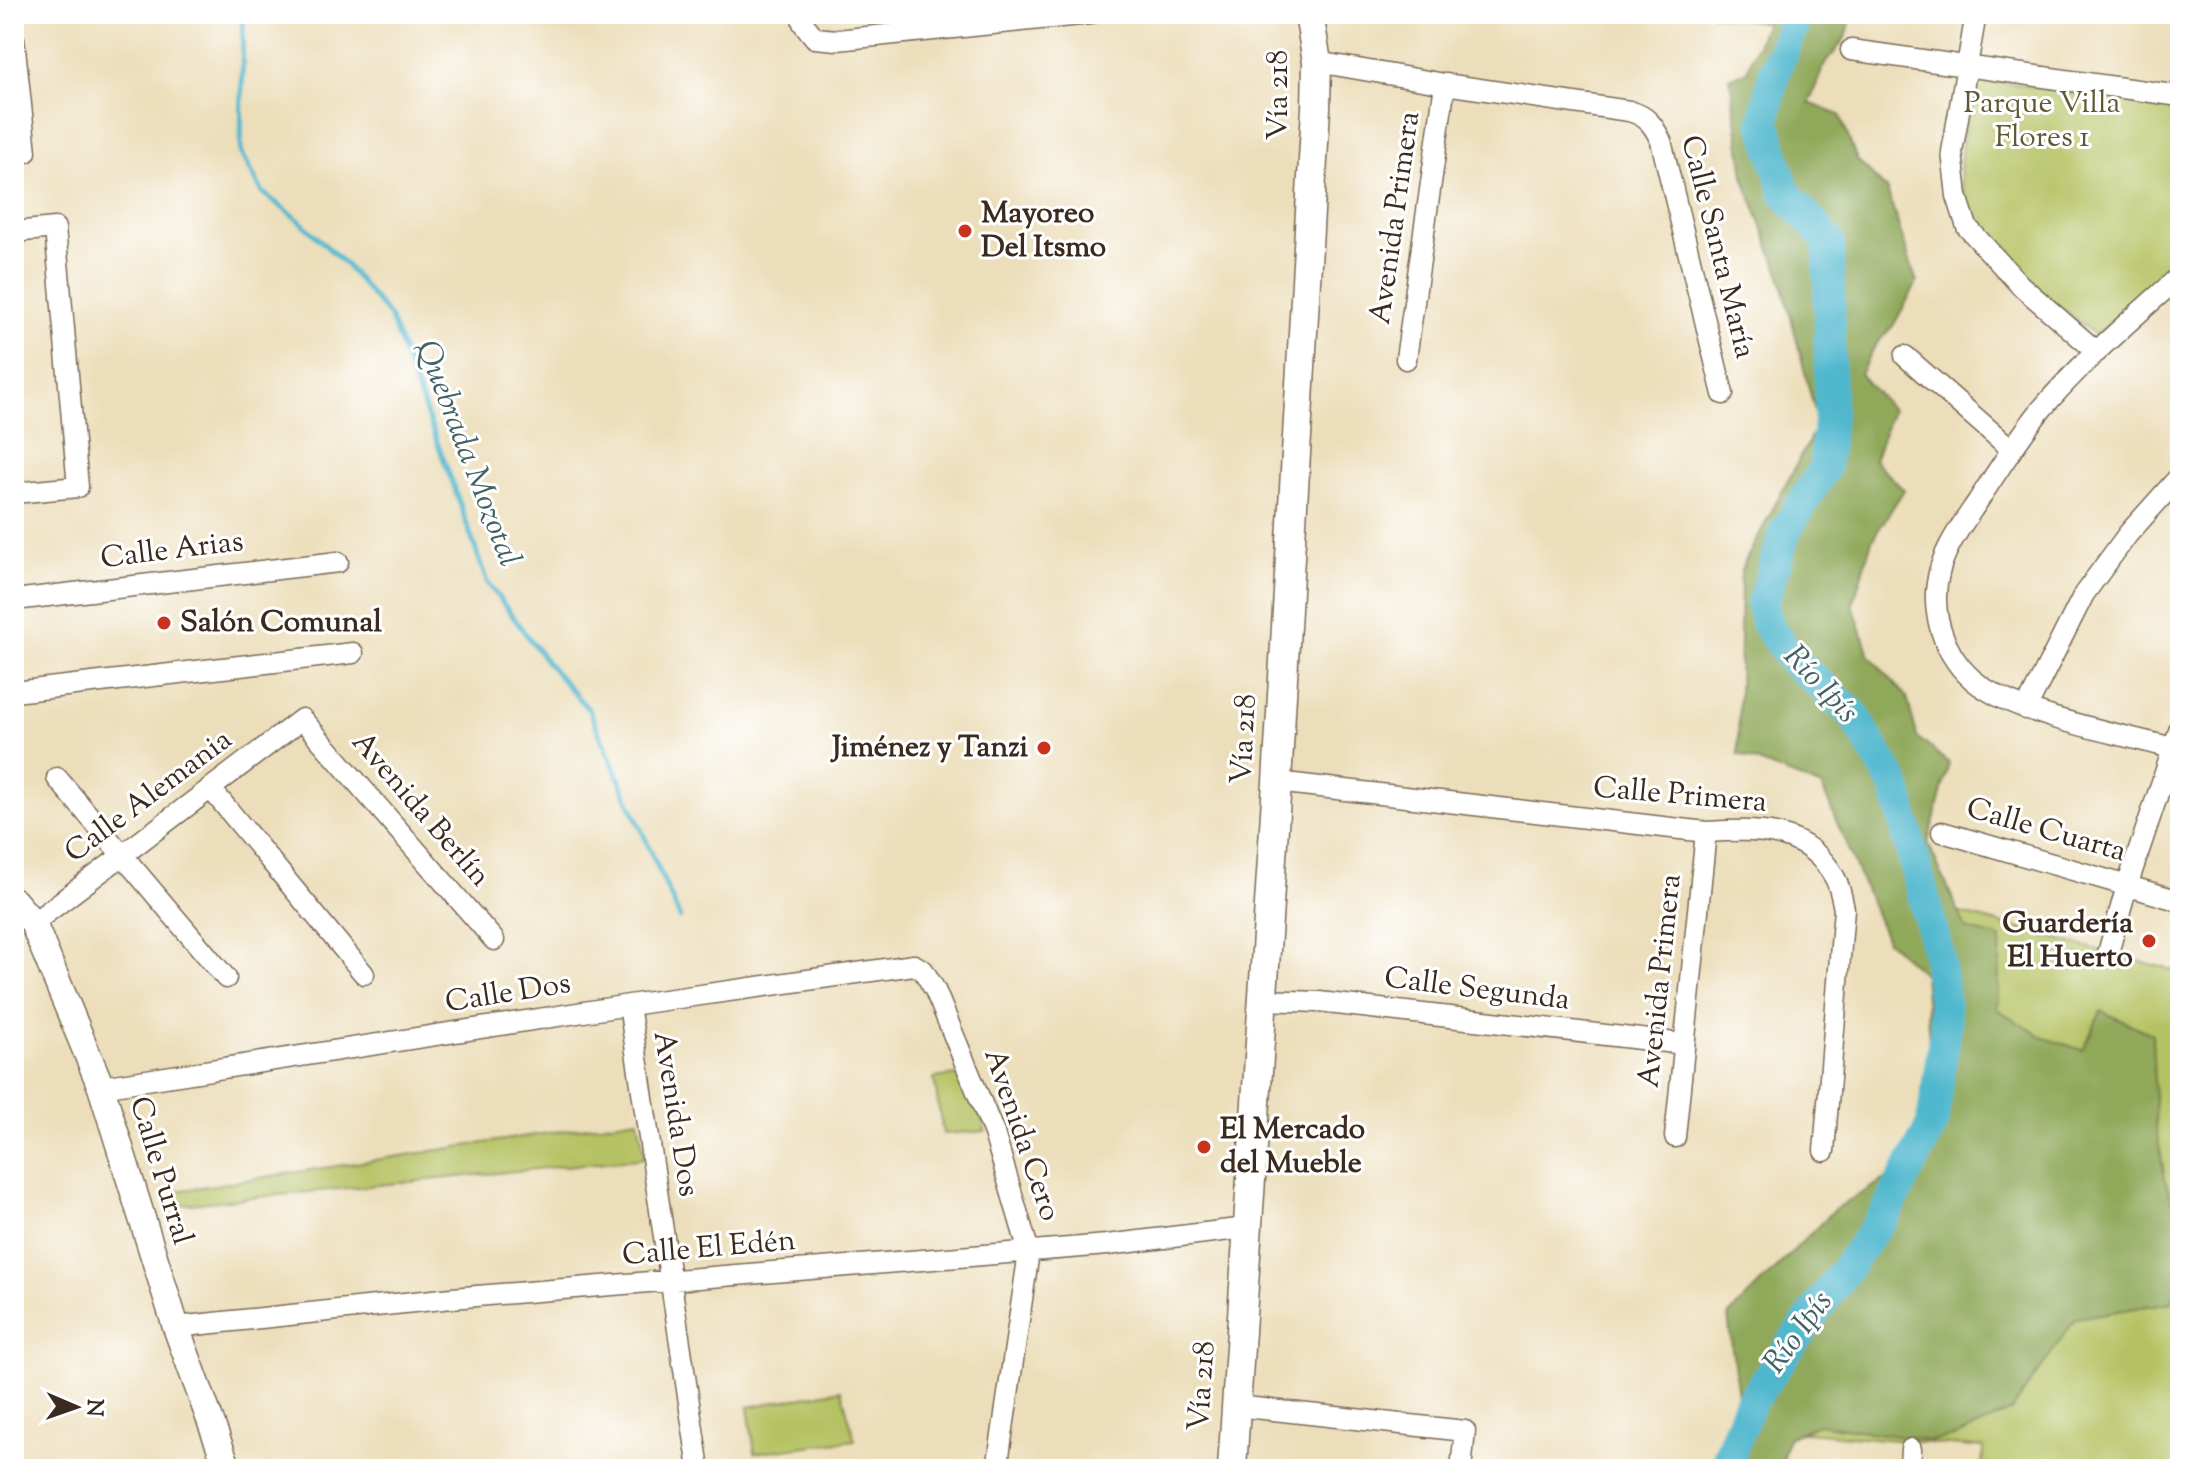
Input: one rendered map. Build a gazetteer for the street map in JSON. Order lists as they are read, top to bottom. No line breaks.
{"streets":{"main road":["Vía 218"],"street":["Avenida Primera","Calle Santa María","Calle Arias","Calle Primera","Calle Alemania","Avenida Berlín","Calle Cuarta","Calle Segunda","Calle Dos","Avenida Dos","Avenida Cero","Calle Purral","Calle El Edén"]},"crossings":[["Vía 218","Calle Santa María"],["Vía 218","Calle Primera"],["Vía 218","Calle Segunda"],["Vía 218","Calle El Edén"],["Avenida Primera","Calle Santa María"],["Avenida Primera","Calle Primera"],["Avenida Primera","Calle Segunda"],["Calle Alemania","Avenida Berlín"],["Calle Alemania","Calle Purral"],["Calle Dos","Avenida Dos"],["Calle Dos","Avenida Cero"],["Calle Dos","Calle Purral"],["Avenida Dos","Calle El Edén"],["Avenida Cero","Calle El Edén"],["Calle Purral","Calle El Edén"]],"water":["Quebrada Mozotal","Río Ipís"],"parks":["Parque Villa Flores 1"],"places":["Mayoreo Del Itsmo","Salón Comunal","Jiménez y Tanzi","Guardería El Huerto","El Mercado del Mueble"],"north":"right"}
